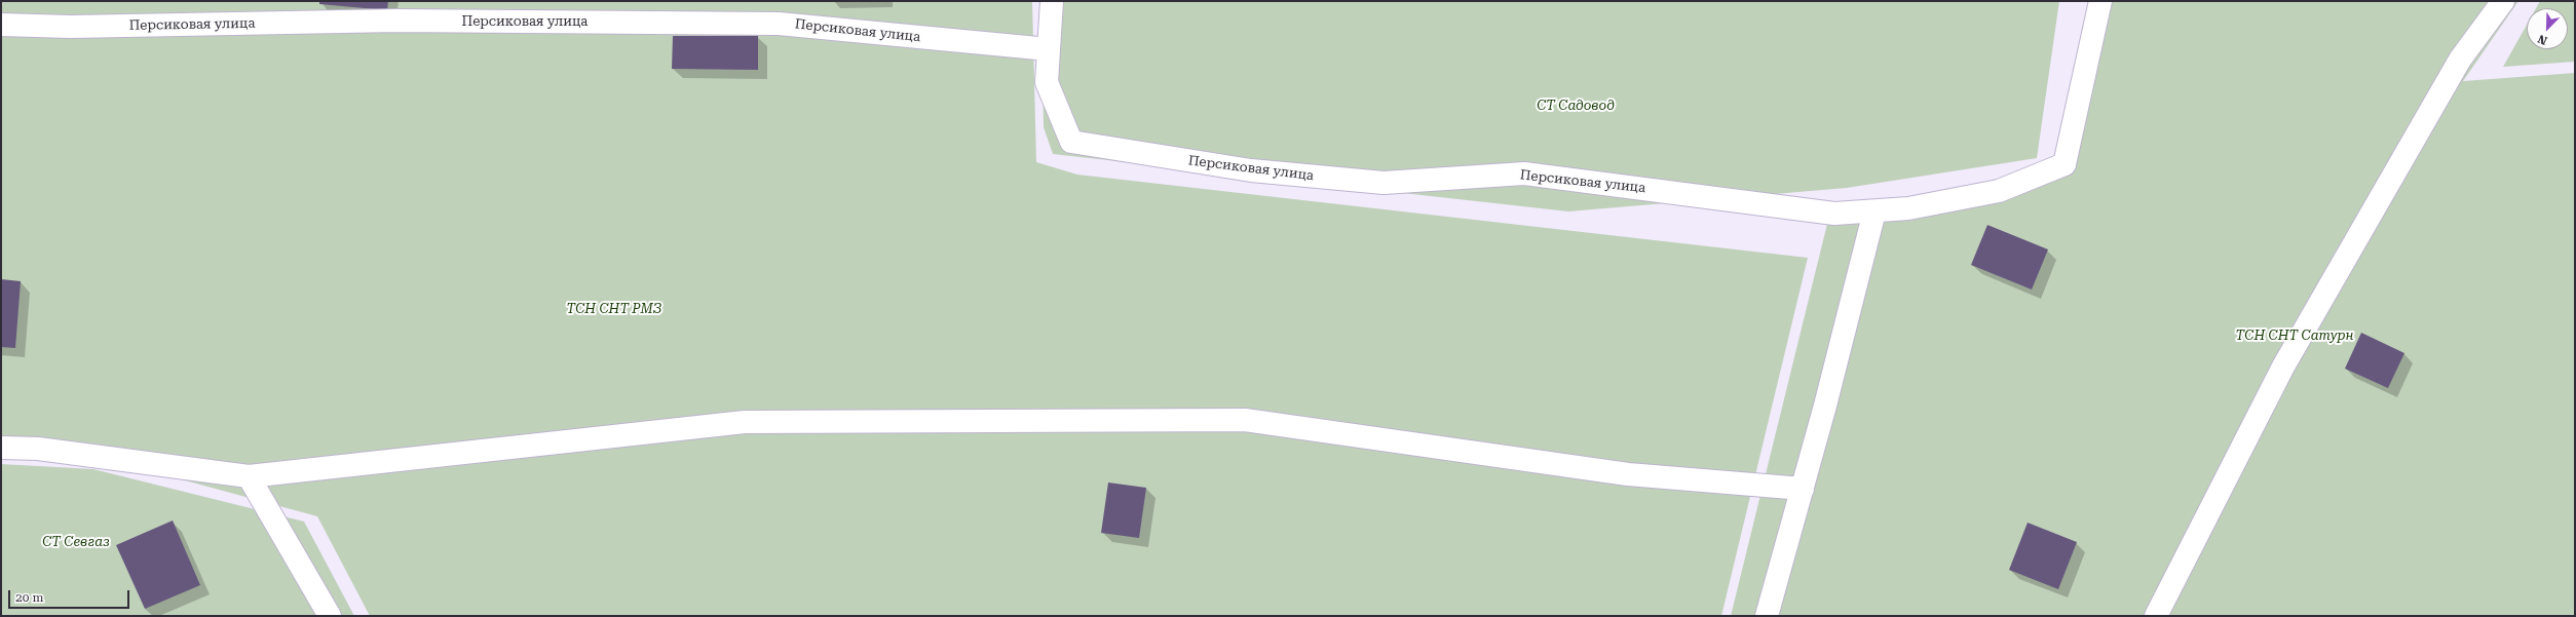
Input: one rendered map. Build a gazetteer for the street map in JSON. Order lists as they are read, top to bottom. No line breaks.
{"streets":{"street":["Персиковая улица"]},"parks":["СТ Садовод","ТСН СНТ РМЗ","ТСН СНТ Сатурн","СТ Севгаз"],"scale_bar":"20 m","north":"bottom left"}
